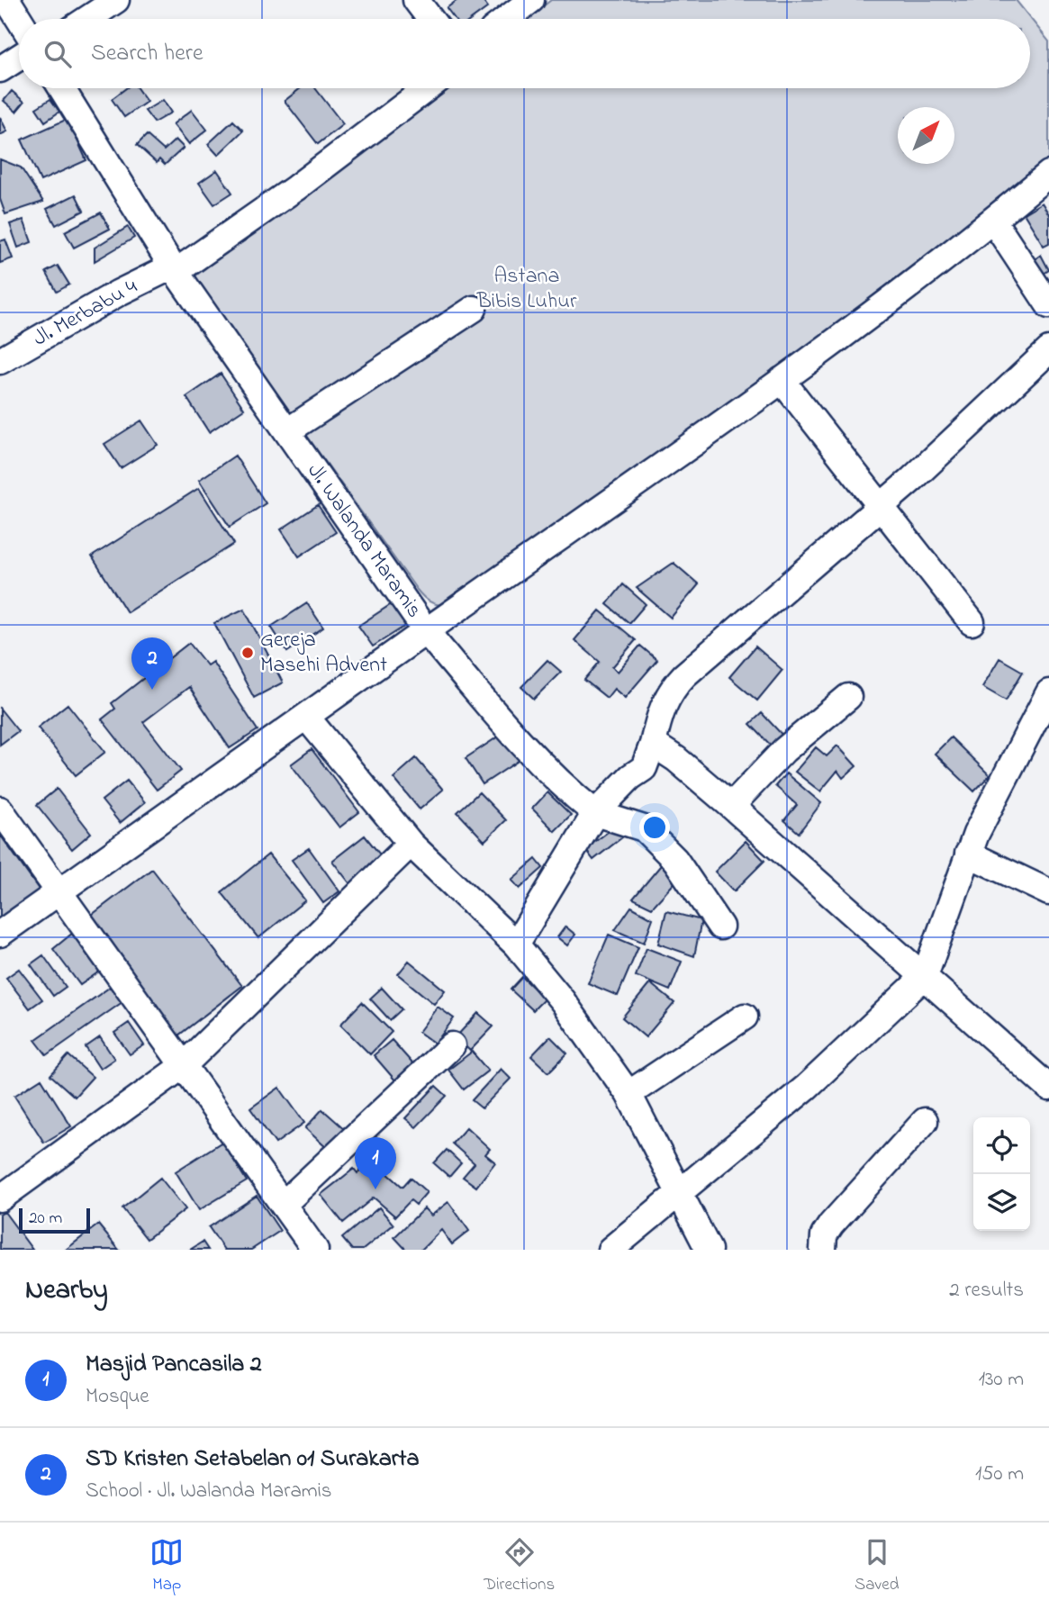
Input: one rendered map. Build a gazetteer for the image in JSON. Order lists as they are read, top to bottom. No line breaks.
{"streets":{"street":["Jl. Merbabu 4","Jl. Walanda Maramis"]},"crossings":[["Jl. Merbabu 4","Jl. Walanda Maramis"]],"parks":["Astana Bibis Luhur"],"places":["Gereja Masehi Advent"],"scale_bar":"20 m","north":"top right","page":{"search":"Search here","pins":["2","1"],"scale":"20 m","heading":["Nearby","2 results"],"list":[{"mark":"1","name":"Masjid Pancasila 2","note":"Mosque","value":"130 m"},{"mark":"2","name":"SD Kristen Setabelan 01 Surakarta","note":"School · Jl. Walanda Maramis","value":"150 m"}],"nav":["Map","Directions","Saved"]}}
